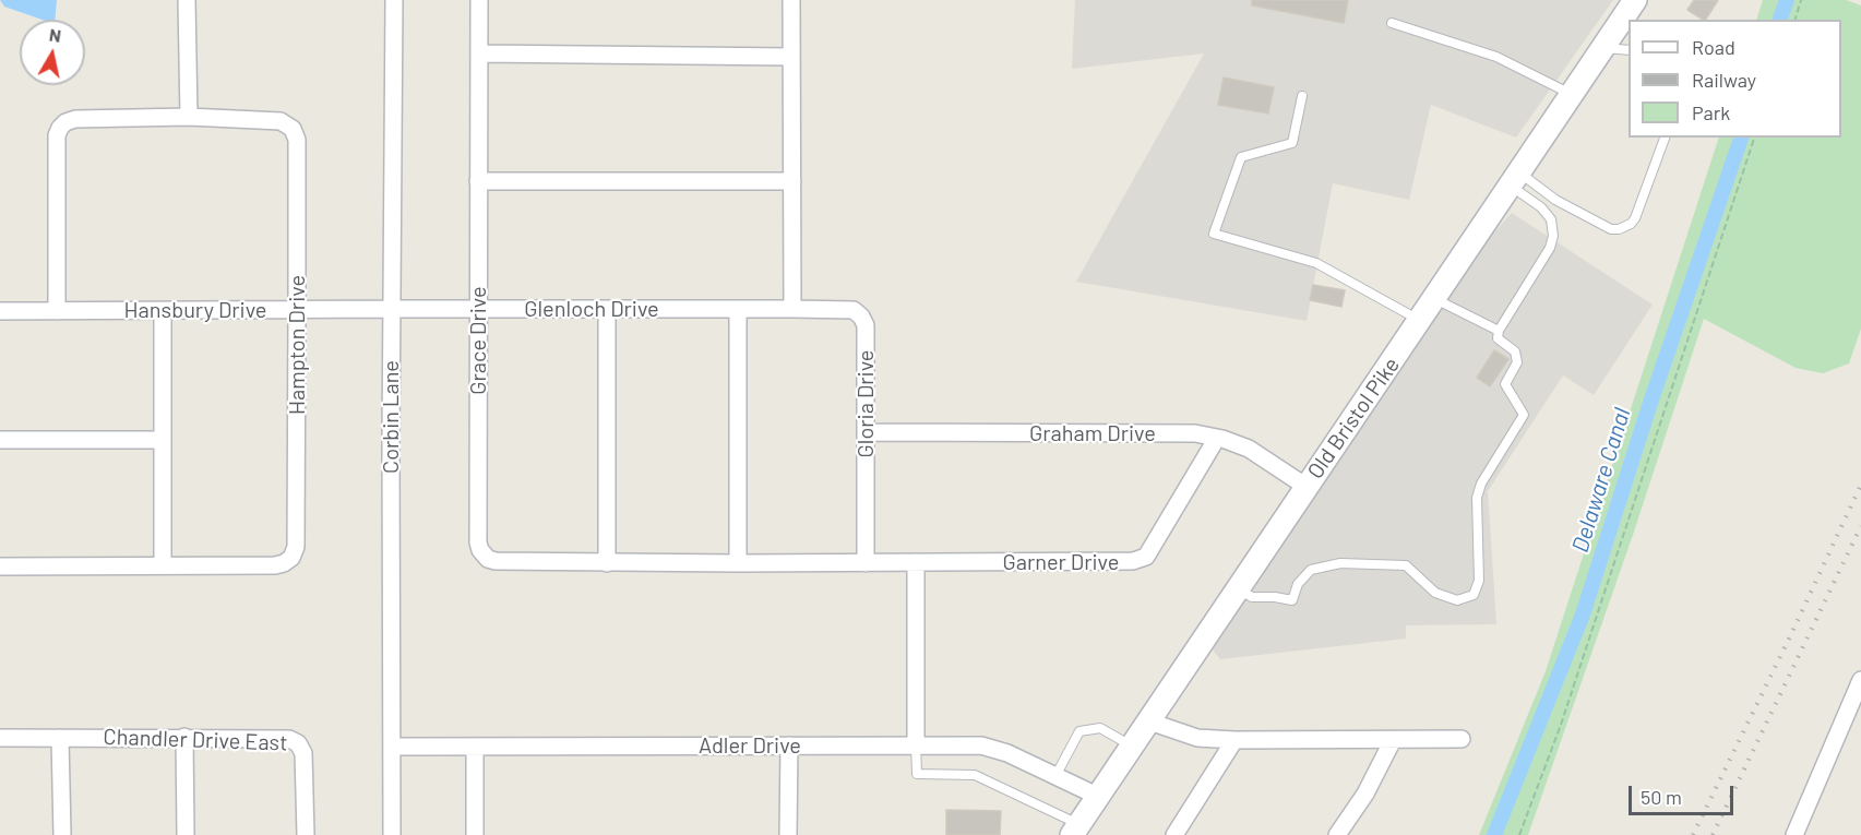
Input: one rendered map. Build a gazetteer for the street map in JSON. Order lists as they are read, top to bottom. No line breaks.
{"streets":{"main road":["Old Bristol Pike"],"street":["Glenloch Drive","Hansbury Drive","Grace Drive","Hampton Drive","Gloria Drive","Corbin Lane","Graham Drive","Garner Drive","Chandler Drive East","Adler Drive"]},"crossings":[["Glenloch Drive","Hansbury Drive"],["Glenloch Drive","Grace Drive"],["Glenloch Drive","Gloria Drive"],["Glenloch Drive","Corbin Lane"],["Hansbury Drive","Hampton Drive"],["Hansbury Drive","Corbin Lane"],["Grace Drive","Garner Drive"],["Gloria Drive","Graham Drive"],["Gloria Drive","Garner Drive"],["Corbin Lane","Adler Drive"],["Old Bristol Pike","Graham Drive"],["Old Bristol Pike","Adler Drive"],["Graham Drive","Garner Drive"]],"water":["Delaware Canal"],"legend":["Road","Railway","Park"],"scale_bar":"50 m","north":"top"}
